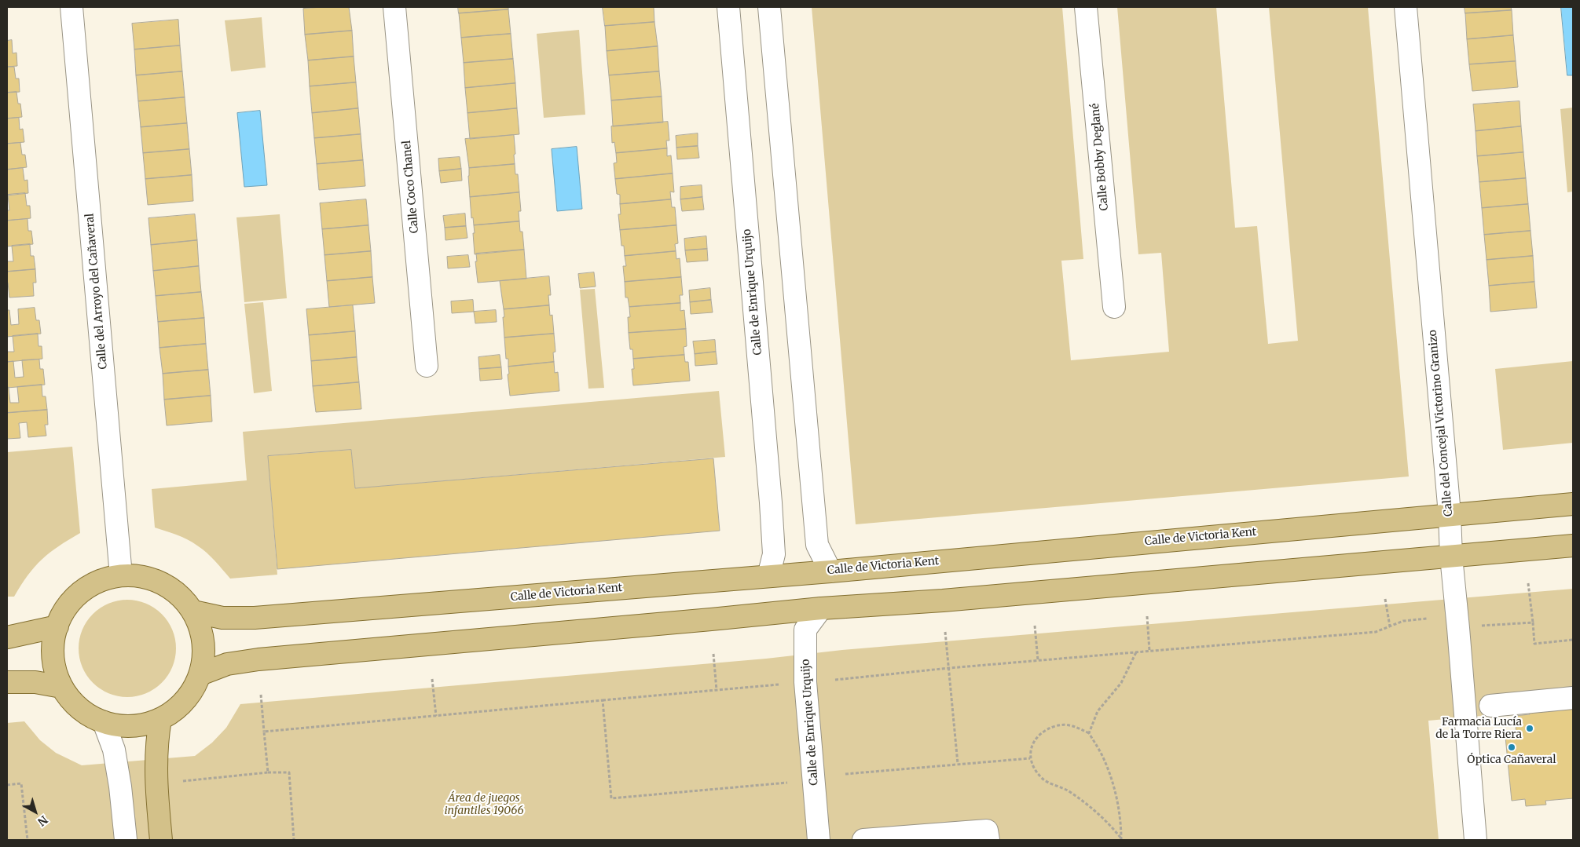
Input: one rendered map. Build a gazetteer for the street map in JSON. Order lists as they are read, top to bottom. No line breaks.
{"streets":{"main road":["Calle de Victoria Kent"],"street":["Calle Bobby Deglané","Calle Coco Chanel","Calle del Arroyo del Cañaveral","Calle de Enrique Urquijo","Calle del Concejal Victorino Granizo"]},"crossings":[["Calle de Enrique Urquijo","Calle de Victoria Kent"],["Calle del Concejal Victorino Granizo","Calle de Victoria Kent"]],"parks":["Área de juegos infantiles 19066"],"places":["Farmacia Lucía de la Torre Riera","Óptica Cañaveral"],"north":"bottom right"}
